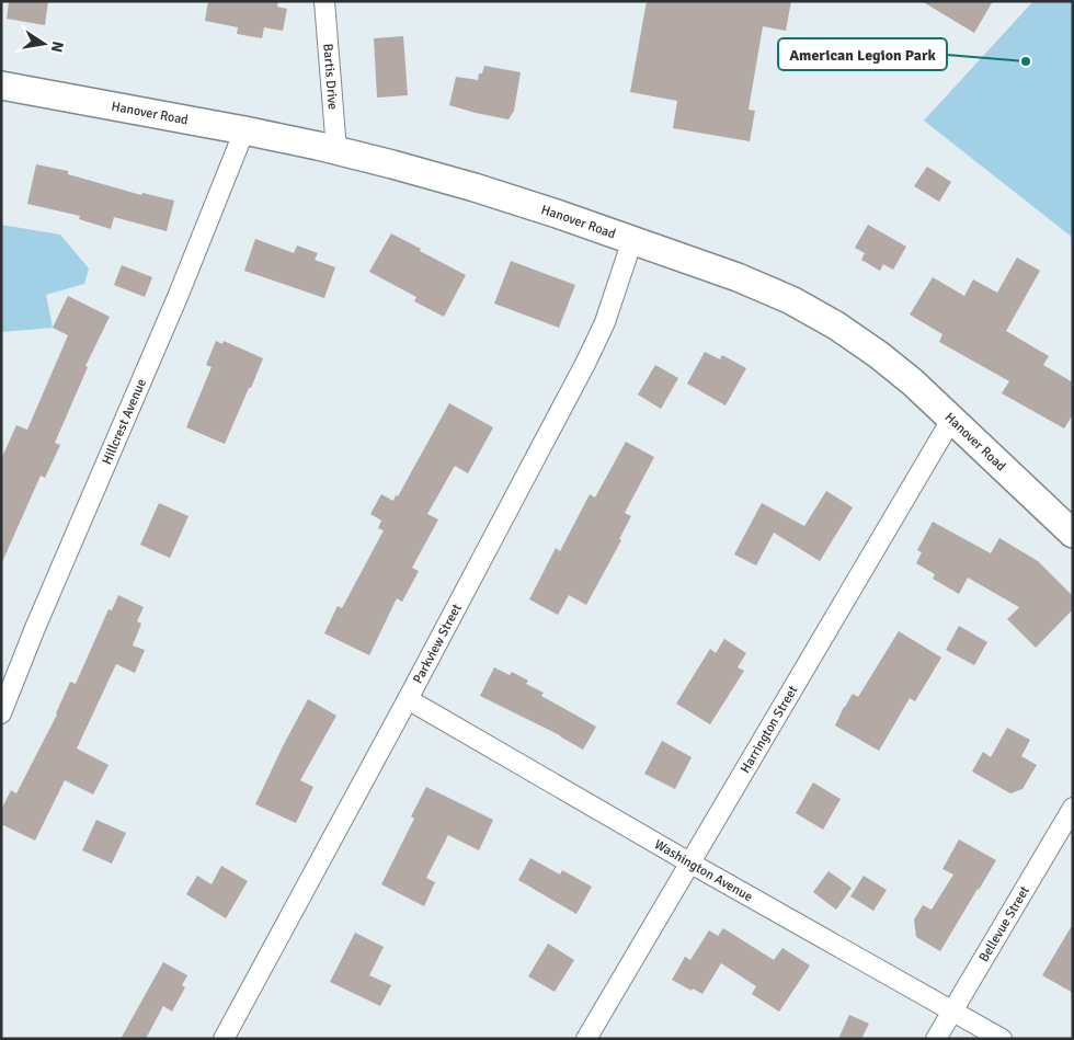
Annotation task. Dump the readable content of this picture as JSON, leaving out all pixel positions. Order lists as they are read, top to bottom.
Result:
{
  "streets": {
    "main road": ["Hanover Road"],
    "street": [
      "Bartis Drive",
      "Hillcrest Avenue",
      "Parkview Street",
      "Harrington Street",
      "Washington Avenue",
      "Bellevue Street"
    ]
  },
  "crossings": [
    ["Bartis Drive", "Hanover Road"],
    ["Hanover Road", "Hillcrest Avenue"],
    ["Hanover Road", "Parkview Street"],
    ["Hanover Road", "Harrington Street"],
    ["Parkview Street", "Washington Avenue"],
    ["Harrington Street", "Washington Avenue"],
    ["Washington Avenue", "Bellevue Street"]
  ],
  "places": ["American Legion Park"],
  "north": "right"
}
